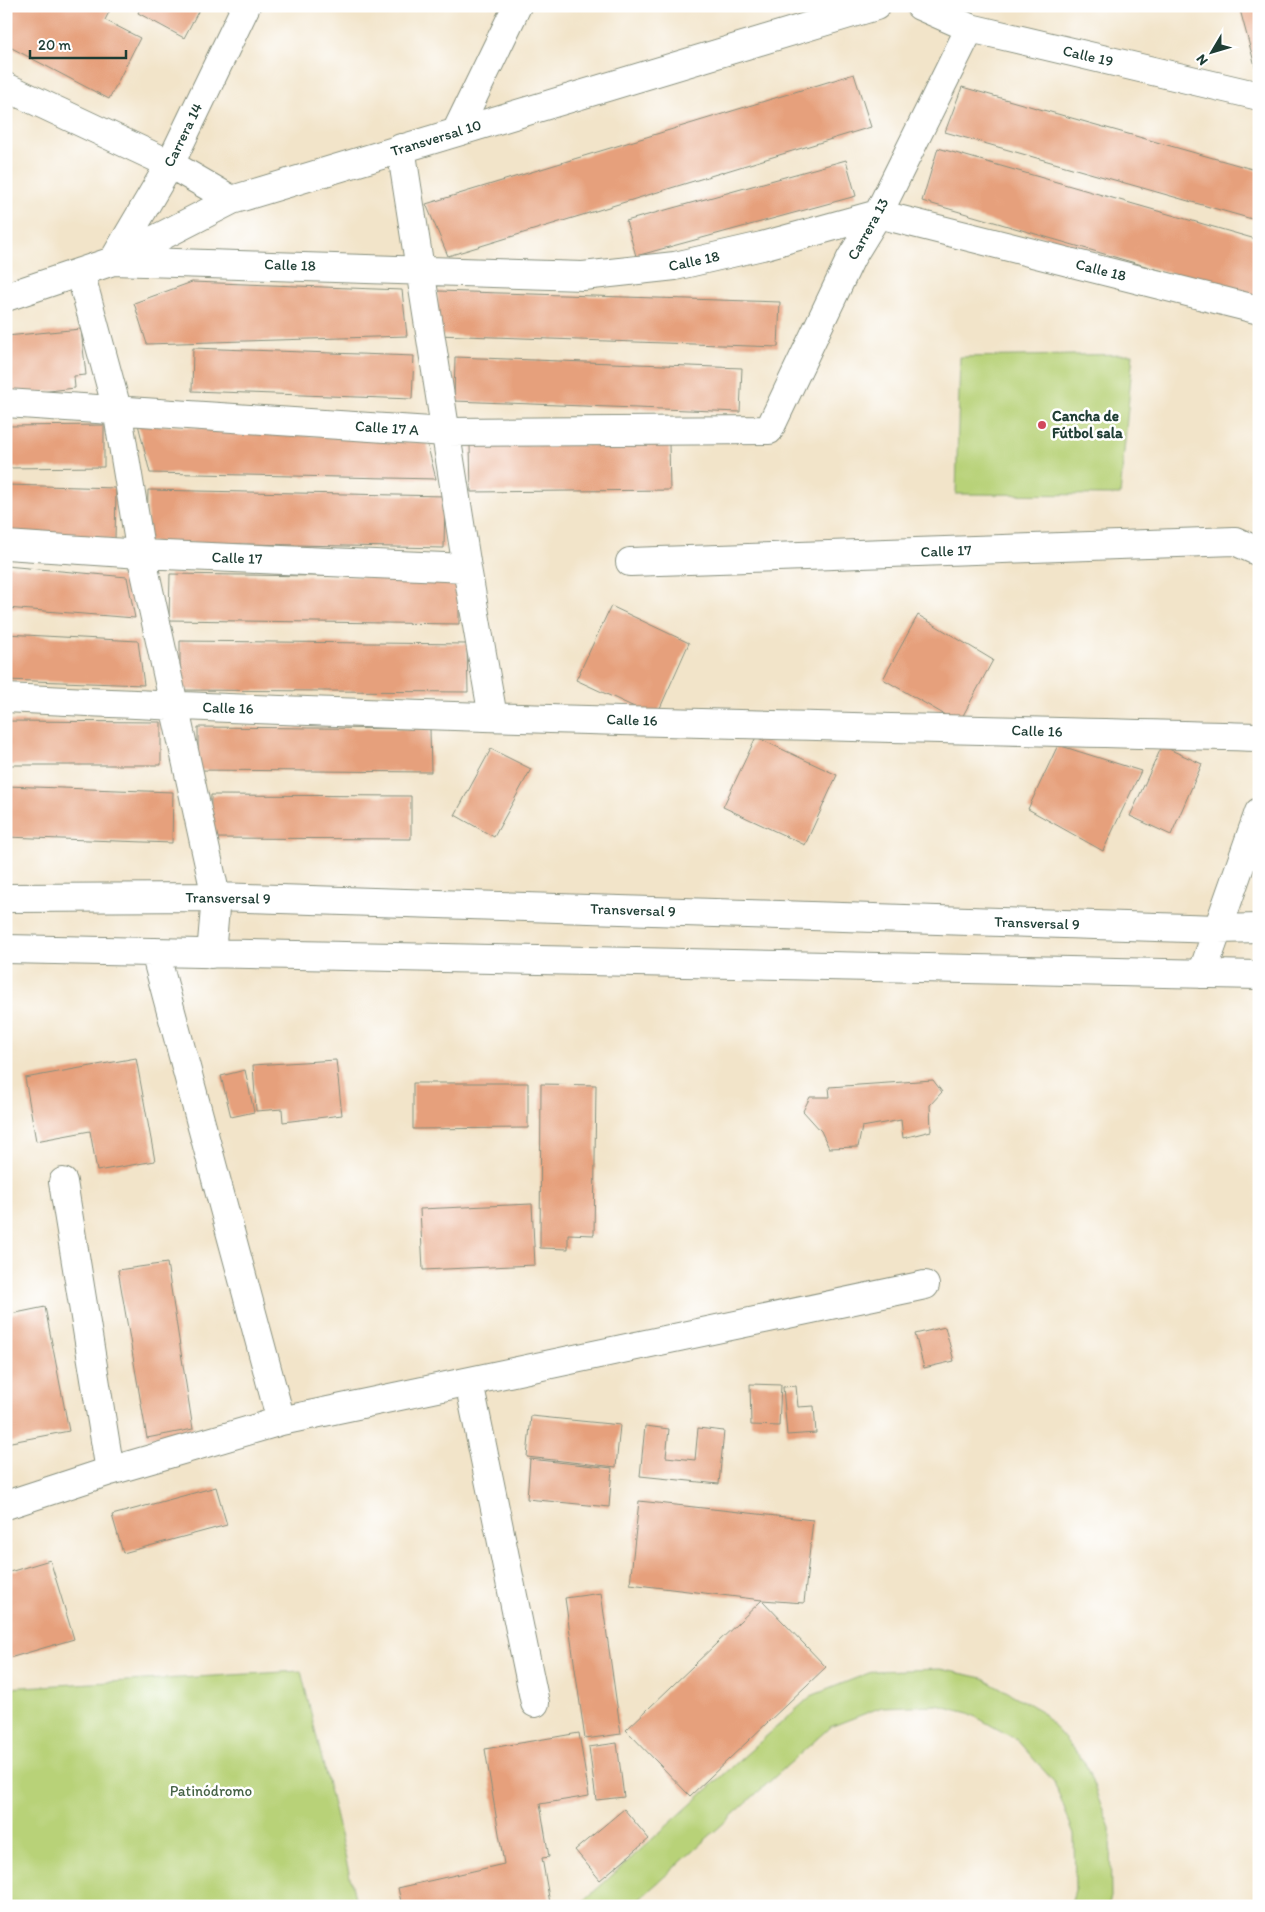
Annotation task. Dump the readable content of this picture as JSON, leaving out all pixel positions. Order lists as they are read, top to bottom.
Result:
{
  "streets": {
    "street": [
      "Calle 19",
      "Carrera 14",
      "Transversal 10",
      "Carrera 13",
      "Calle 18",
      "Calle 17 A",
      "Calle 17",
      "Calle 16",
      "Transversal 9"
    ]
  },
  "crossings": [
    ["Calle 19", "Carrera 13"],
    ["Carrera 14", "Transversal 10"],
    ["Carrera 14", "Calle 18"],
    ["Transversal 10", "Calle 18"],
    ["Carrera 13", "Calle 18"],
    ["Carrera 13", "Calle 17 A"]
  ],
  "parks": ["Patinódromo"],
  "places": ["Cancha de Fútbol sala"],
  "scale_bar": "20 m",
  "north": "bottom left"
}
